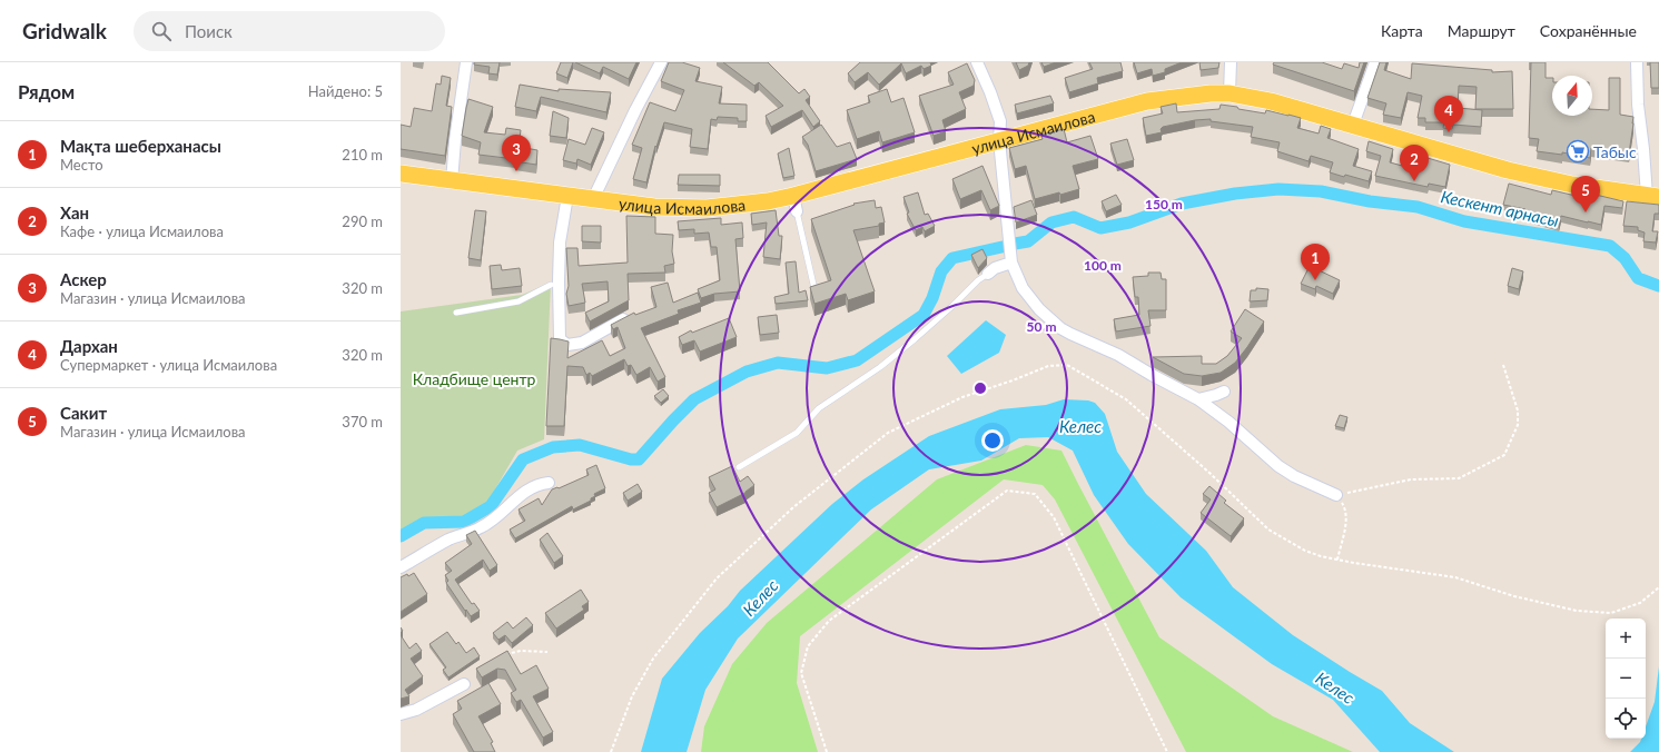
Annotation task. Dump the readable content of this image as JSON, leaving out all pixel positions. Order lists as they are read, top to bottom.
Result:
{
  "streets": {
    "main road": ["улица Исмаилова"]
  },
  "water": ["Кескент арнасы", "Келес"],
  "parks": ["Кладбище центр"],
  "places": {
    "supermarket": ["Табыс"]
  },
  "north": "top",
  "page": {
    "header": "Gridwalk",
    "search": "Поиск",
    "nav": ["Карта", "Маршрут", "Сохранённые"],
    "heading": ["Рядом", "Найдено: 5"],
    "pins": [
      "4",
      "3",
      "2",
      "5",
      "1"
    ],
    "list": [
      {
        "mark": "1",
        "name": "Мақта шеберханасы",
        "note": "Место",
        "value": "210 m"
      },
      {
        "mark": "2",
        "name": "Хан",
        "note": "Кафе · улица Исмаилова",
        "value": "290 m"
      },
      {
        "mark": "3",
        "name": "Аскер",
        "note": "Магазин · улица Исмаилова",
        "value": "320 m"
      },
      {
        "mark": "4",
        "name": "Дархан",
        "note": "Супермаркет · улица Исмаилова",
        "value": "320 m"
      },
      {
        "mark": "5",
        "name": "Сакит",
        "note": "Магазин · улица Исмаилова",
        "value": "370 m"
      }
    ],
    "map_buttons": ["+", "−"]
  },
  "rings": ["150 m", "100 m", "50 m"]
}
